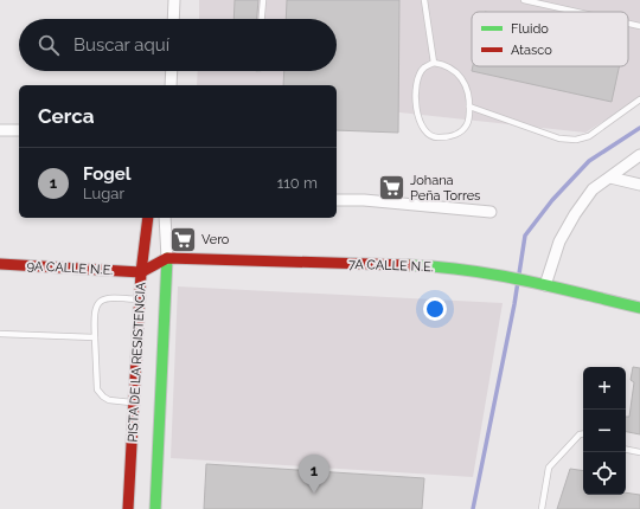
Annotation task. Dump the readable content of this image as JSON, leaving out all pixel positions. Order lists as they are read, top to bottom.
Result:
{
  "streets": {
    "street": ["7A CALLE N.E.", "9A CALLE N.E.", "PISTA DE LA RESISTENCIA"]
  },
  "crossings": [
    ["7A CALLE N.E.", "PISTA DE LA RESISTENCIA"],
    ["9A CALLE N.E.", "PISTA DE LA RESISTENCIA"]
  ],
  "places": {
    "supermarket": ["Johana Peña Torres", "Vero"]
  },
  "legend": ["Fluido", "Atasco"],
  "page": {
    "search": "Buscar aquí",
    "heading": "Cerca",
    "list": [
      {
        "mark": "1",
        "name": "Fogel",
        "note": "Lugar",
        "value": "110 m"
      }
    ],
    "map_buttons": ["+", "−"],
    "pins": "1"
  }
}
